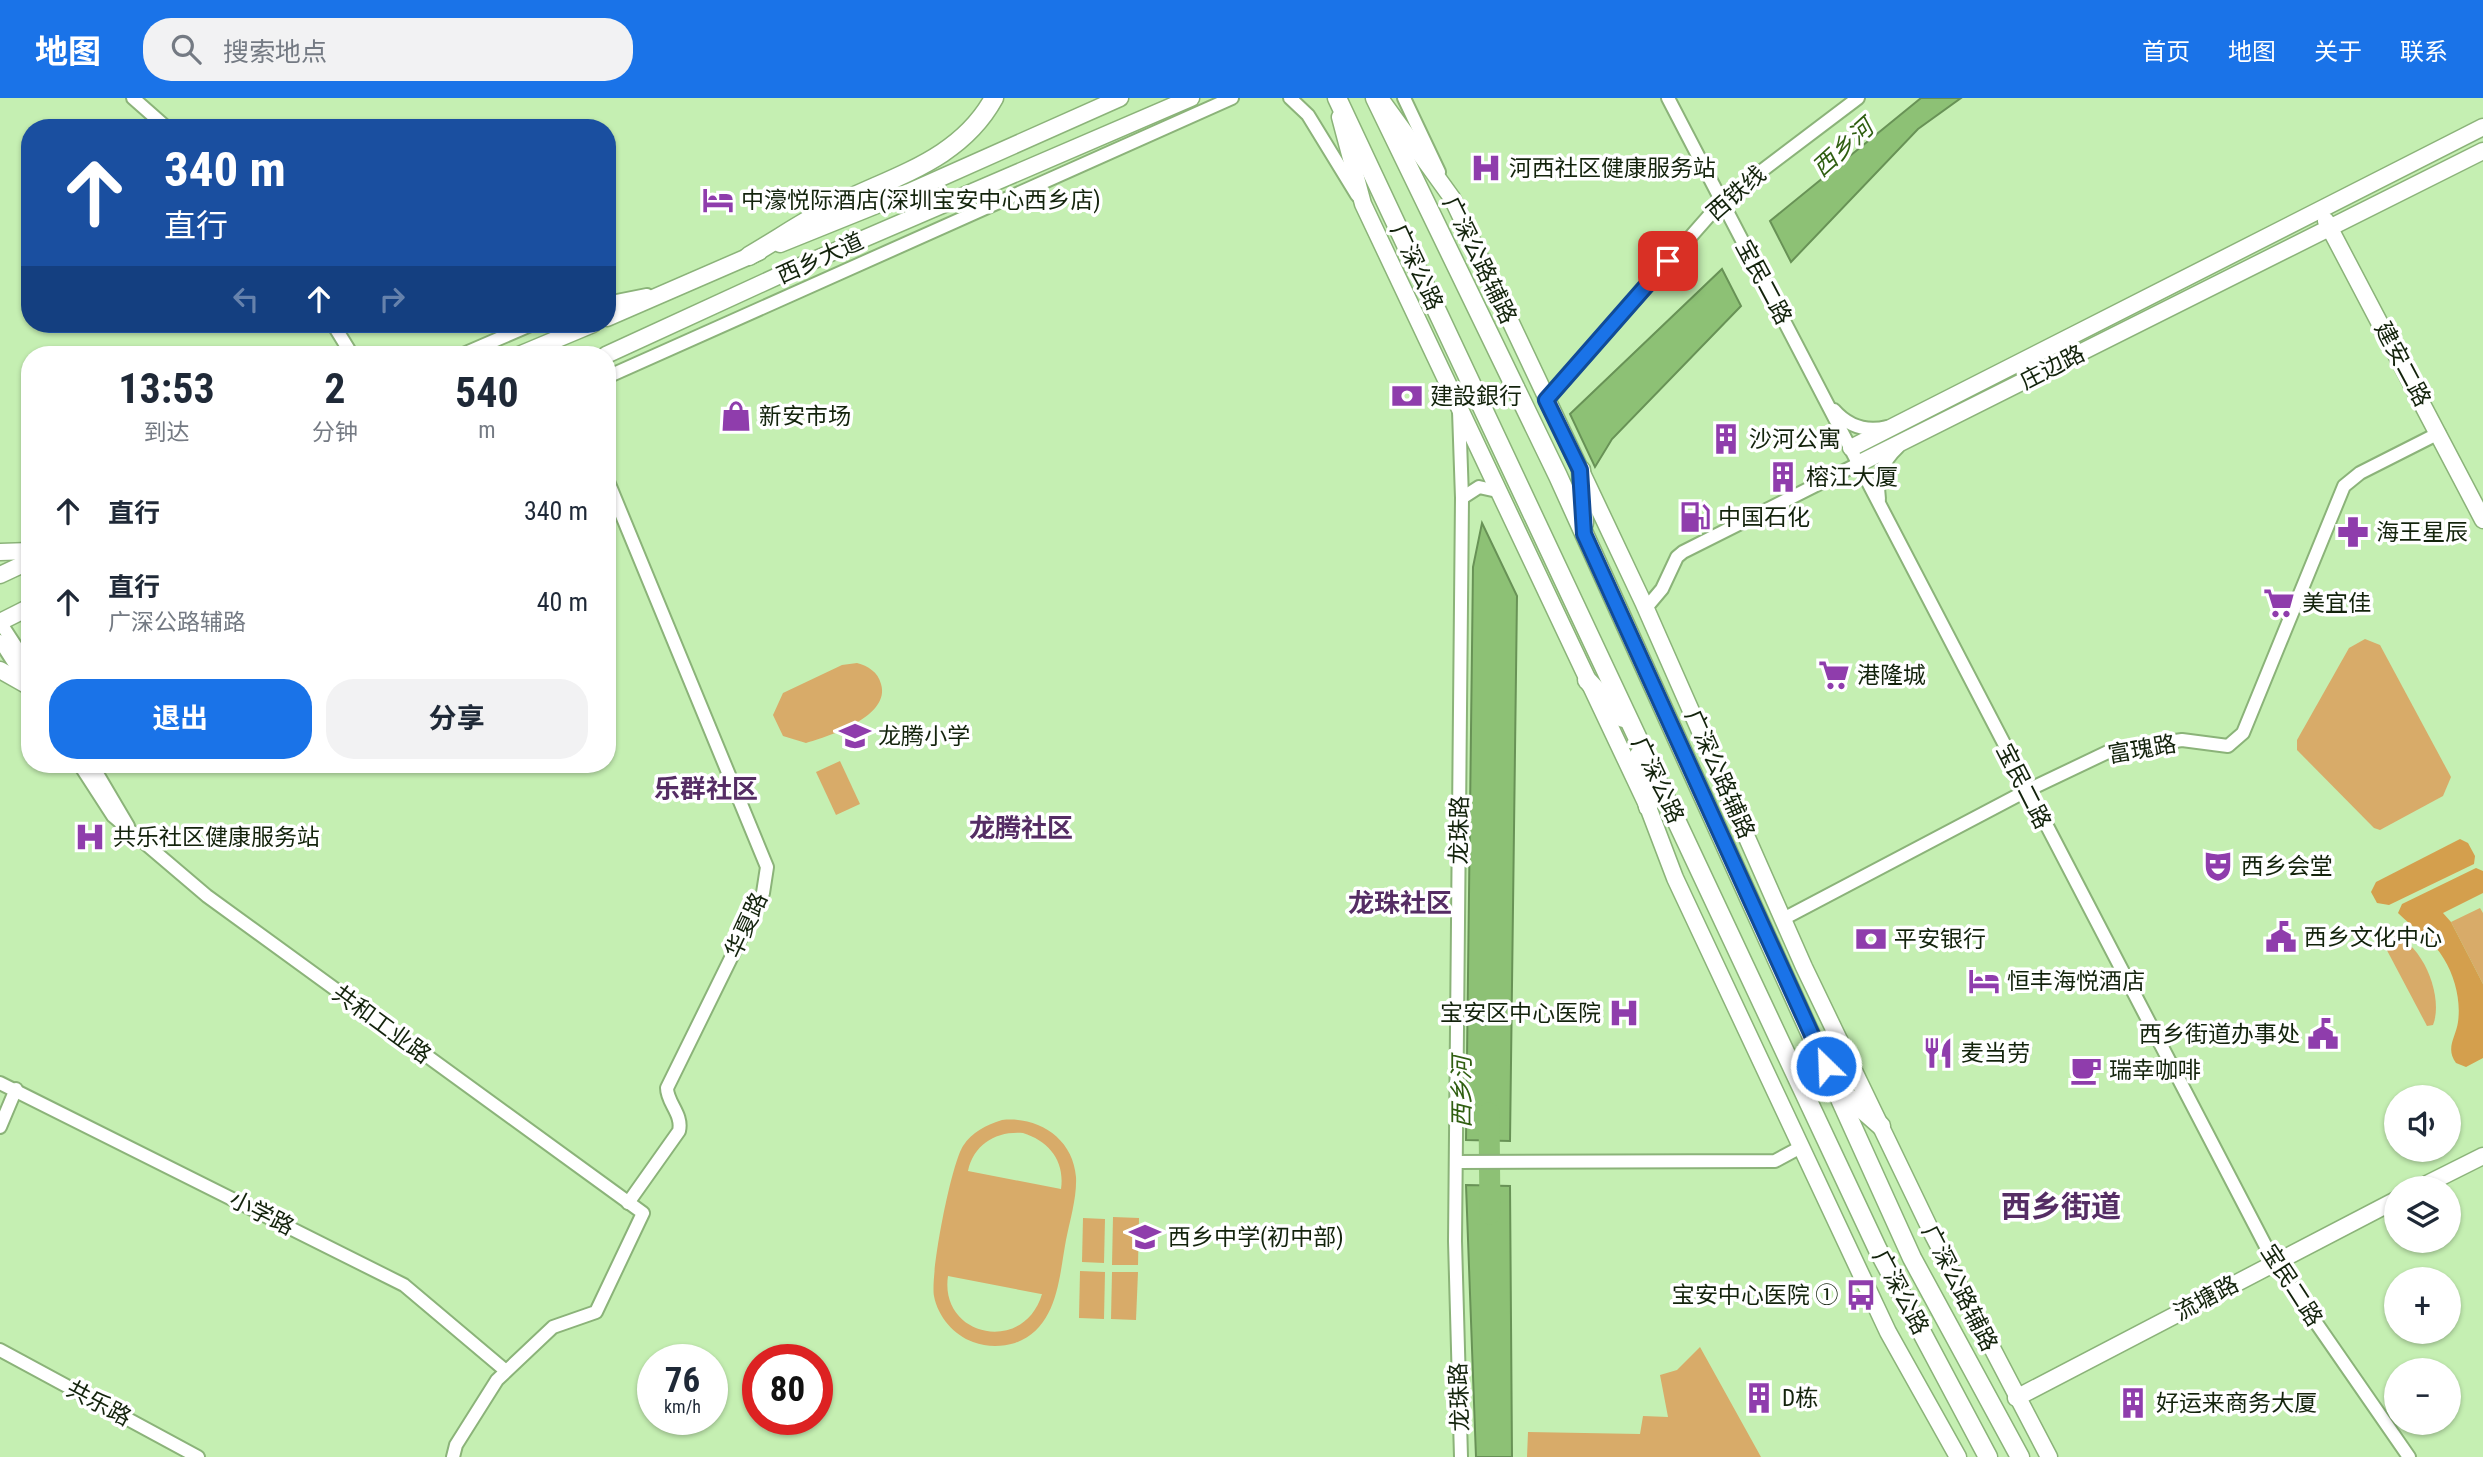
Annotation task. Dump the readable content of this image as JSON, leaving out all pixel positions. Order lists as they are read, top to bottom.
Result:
{
  "streets": {
    "highway": ["广深公路"],
    "main road": [
      "西乡大道",
      "广深公路辅路",
      "建安二路",
      "庄边路",
      "流塘路"
    ],
    "street": [
      "西铁线",
      "宝民二路",
      "富瑰路",
      "龙珠路",
      "华夏路",
      "共和工业路",
      "小学路",
      "共乐路"
    ]
  },
  "crossings": [
    ["西铁线", "广深公路辅路"],
    ["西铁线", "宝民二路"],
    ["广深公路辅路", "庄边路"],
    ["广深公路辅路", "富瑰路"],
    ["广深公路辅路", "流塘路"],
    ["宝民二路", "庄边路"],
    ["宝民二路", "富瑰路"],
    ["宝民二路", "流塘路"],
    ["建安二路", "庄边路"],
    ["建安二路", "富瑰路"],
    ["华夏路", "共和工业路"],
    ["共和工业路", "小学路"]
  ],
  "districts": [
    "乐群社区",
    "龙腾社区",
    "龙珠社区",
    "西乡街道"
  ],
  "water": ["西乡河"],
  "places": {
    "hospital": ["河西社区健康服务站", "共乐社区健康服务站", "宝安区中心医院"],
    "hotel": ["中濠悦际酒店(深圳宝安中心西乡店)", "恒丰海悦酒店"],
    "bank": ["建設銀行", "平安银行"],
    "shop": ["新安市场"],
    "building": [
      "沙河公寓",
      "榕江大厦",
      "D栋",
      "好运来商务大厦"
    ],
    "fuel station": ["中国石化"],
    "pharmacy": ["海王星辰"],
    "supermarket": ["美宜佳", "港隆城"],
    "school or university": ["龙腾小学", "西乡中学(初中部)"],
    "theatre": ["西乡会堂"],
    "public building": ["西乡文化中心", "西乡街道办事处"],
    "restaurant": ["麦当劳"],
    "cafe": ["瑞幸咖啡"],
    "bus stop": ["宝安中心医院 ①"]
  },
  "page": {
    "header": "地图",
    "search": "搜索地点",
    "nav": [
      "首页",
      "地图",
      "关于",
      "联系"
    ],
    "turn": ["340 m", "直行"],
    "eta": [
      "13:53",
      "到达",
      "2",
      "分钟",
      "540",
      "m"
    ],
    "list": [
      {
        "name": "直行",
        "value": "340 m"
      },
      {
        "name": "直行",
        "note": "广深公路辅路",
        "value": "40 m"
      }
    ],
    "buttons": ["退出", "分享"],
    "map_buttons": ["+", "−"],
    "speed": "76 km/h",
    "limit": "80"
  }
}
